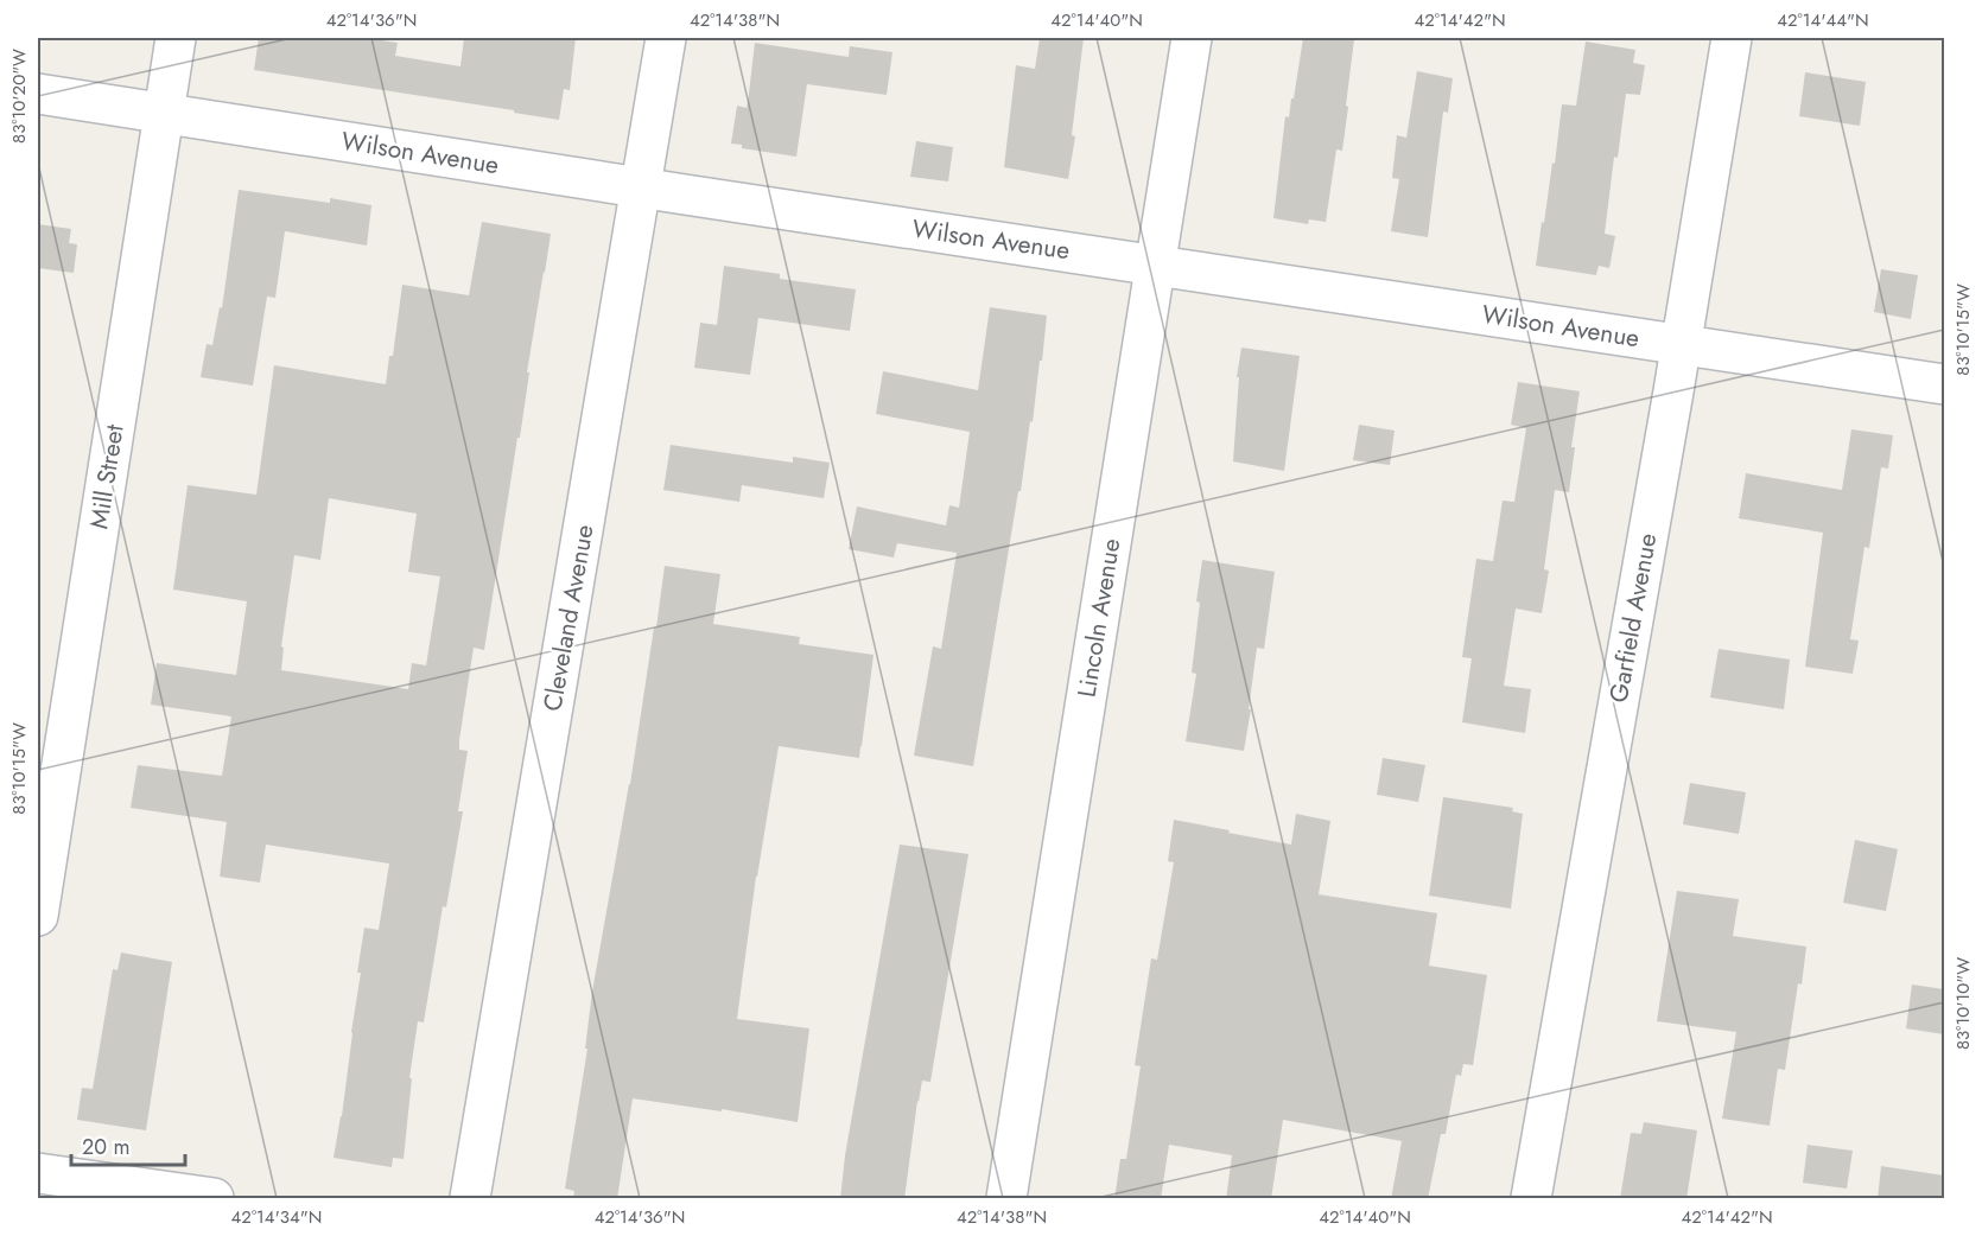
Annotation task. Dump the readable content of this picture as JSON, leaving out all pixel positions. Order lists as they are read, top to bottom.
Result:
{
  "streets": {
    "street": [
      "Wilson Avenue",
      "Mill Street",
      "Cleveland Avenue",
      "Lincoln Avenue",
      "Garfield Avenue"
    ]
  },
  "crossings": [
    ["Wilson Avenue", "Mill Street"],
    ["Wilson Avenue", "Cleveland Avenue"],
    ["Wilson Avenue", "Lincoln Avenue"],
    ["Wilson Avenue", "Garfield Avenue"]
  ],
  "scale_bar": "20 m",
  "coordinates": [
    "42°14'36\"N",
    "42°14'38\"N",
    "42°14'40\"N",
    "42°14'42\"N",
    "42°14'44\"N",
    "83°10'20\"W",
    "83°10'15\"W",
    "83°10'10\"W",
    "42°14'34\"N"
  ]
}
